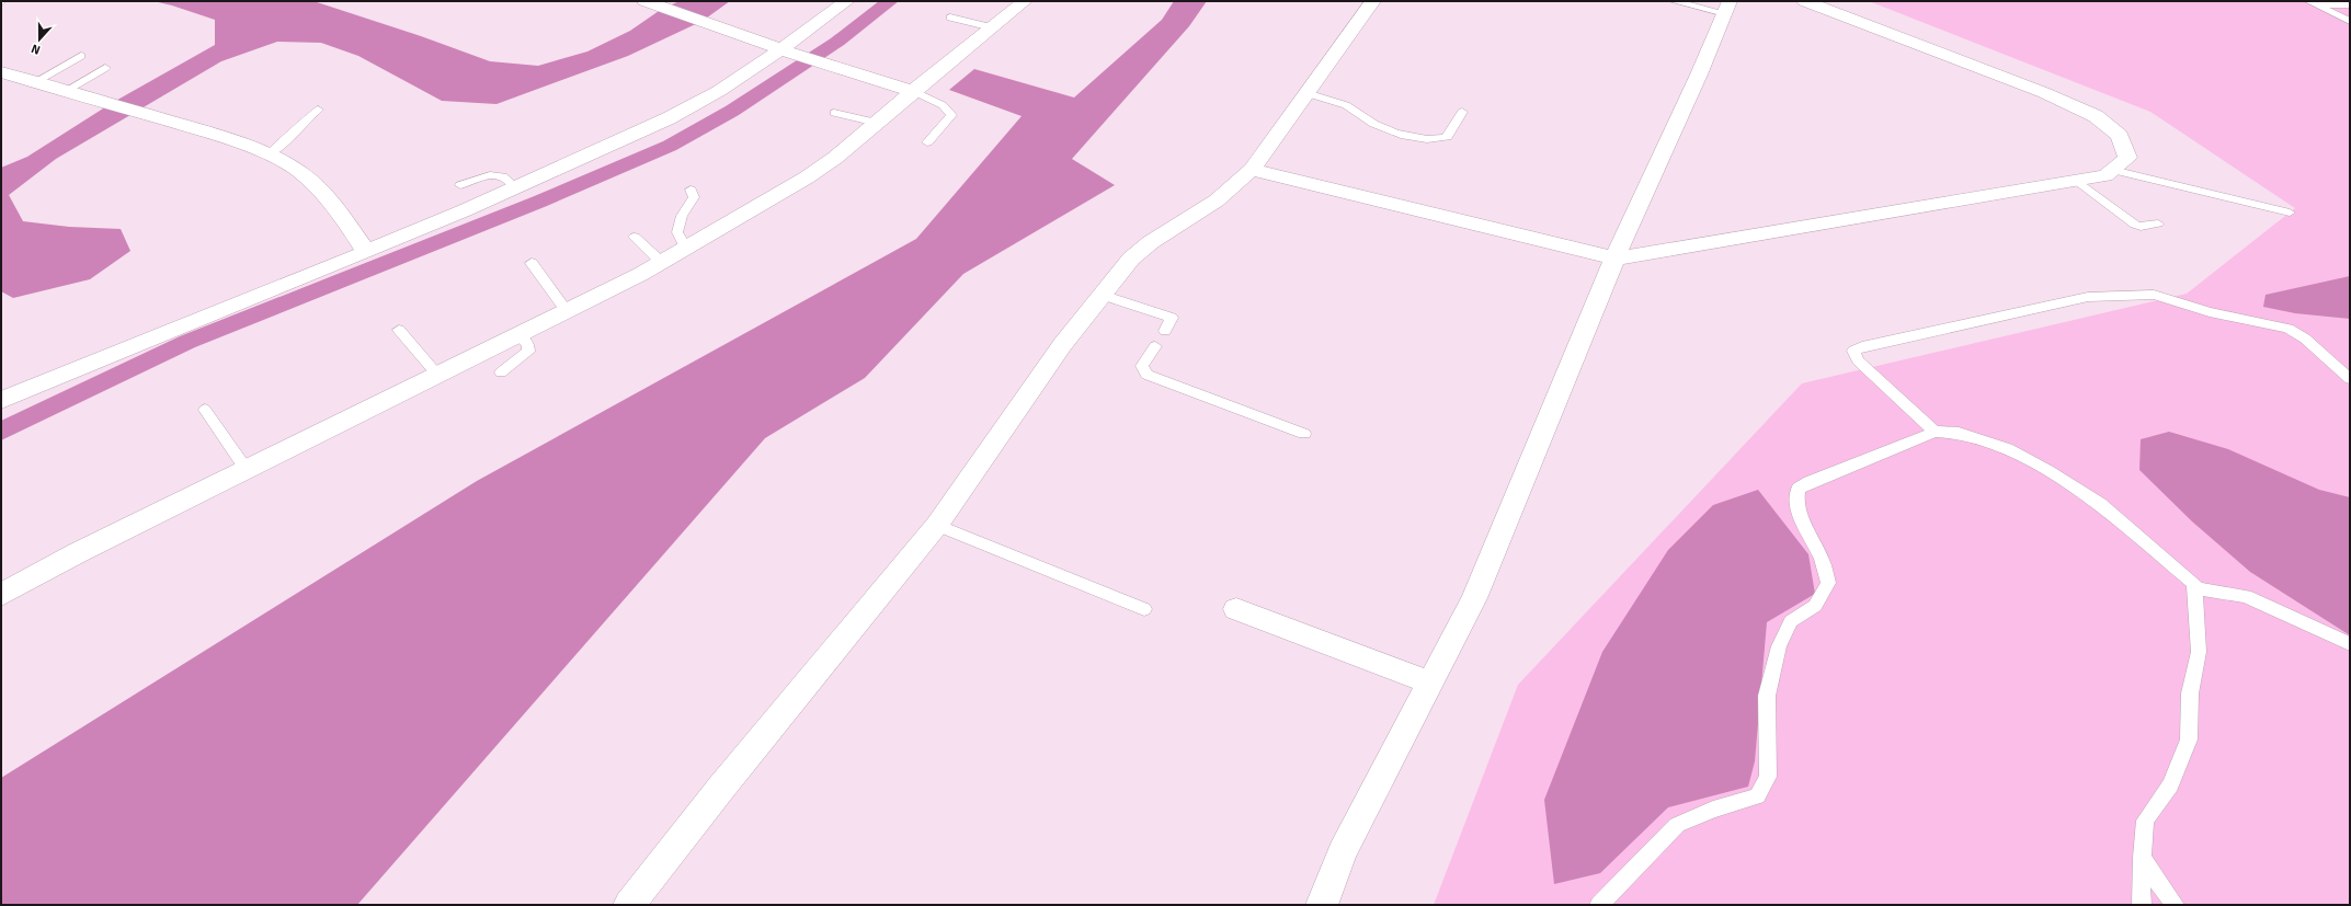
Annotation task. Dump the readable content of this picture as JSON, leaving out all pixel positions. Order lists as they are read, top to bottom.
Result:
{
  "north": "bottom"
}
